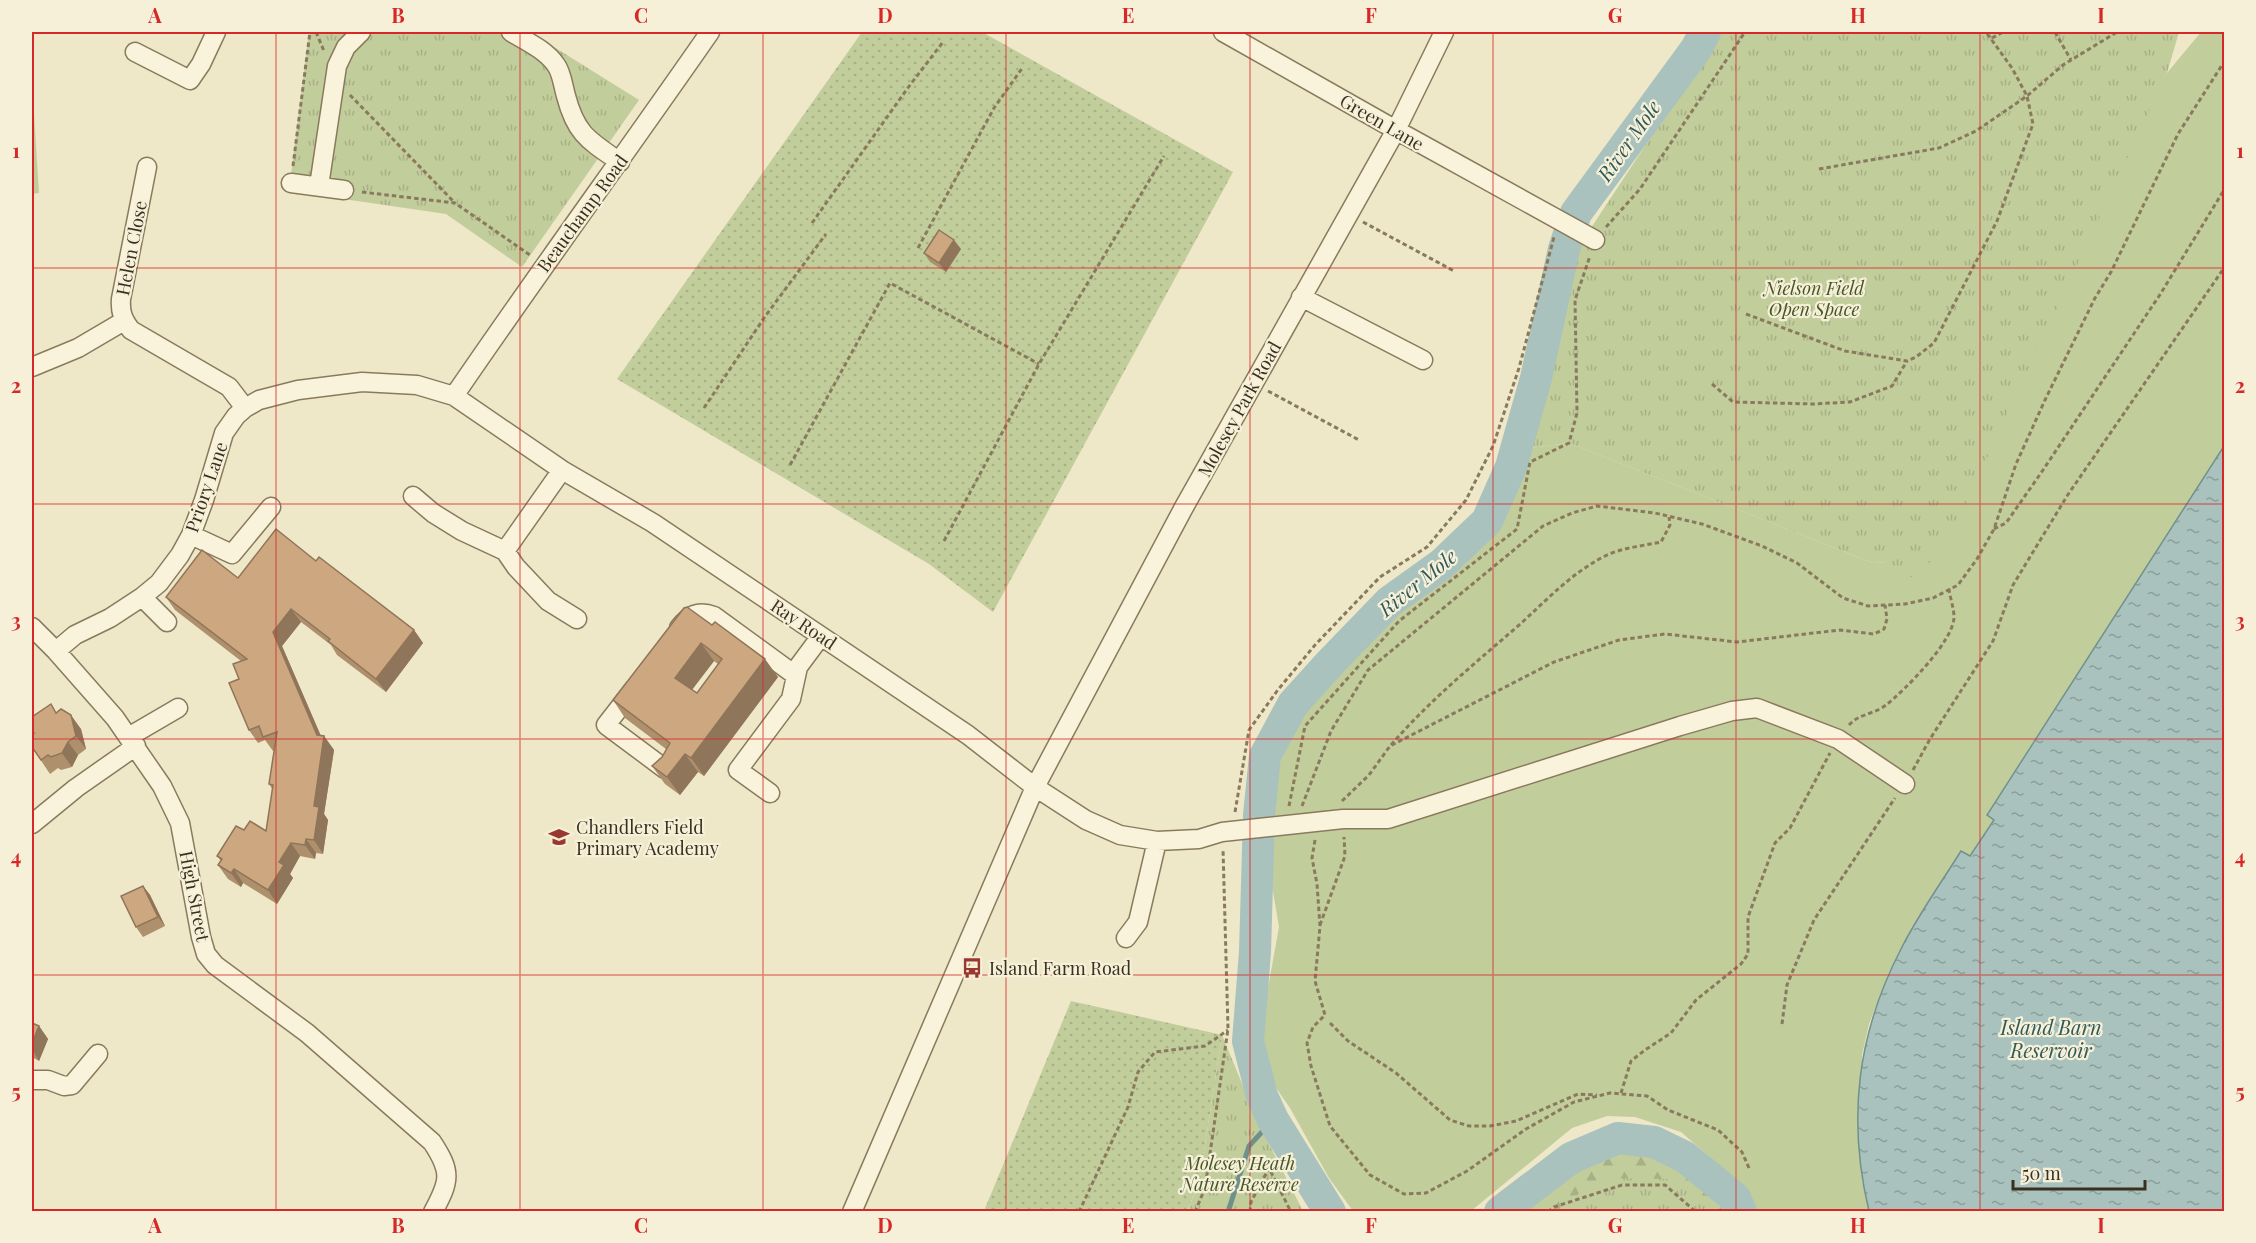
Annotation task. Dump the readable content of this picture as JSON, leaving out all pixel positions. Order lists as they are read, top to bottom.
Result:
{
  "streets": {
    "street": [
      "Green Lane",
      "Beauchamp Road",
      "Helen Close",
      "Molesey Park Road",
      "Priory Lane",
      "Ray Road",
      "High Street"
    ]
  },
  "crossings": [
    ["Green Lane", "Molesey Park Road"],
    ["Beauchamp Road", "Priory Lane"],
    ["Beauchamp Road", "Ray Road"],
    ["Helen Close", "Priory Lane"],
    ["Molesey Park Road", "Ray Road"],
    ["Priory Lane", "Ray Road"],
    ["Priory Lane", "High Street"]
  ],
  "water": ["River Mole", "Island Barn Reservoir"],
  "parks": ["Nielson Field Open Space", "Molesey Heath Nature Reserve"],
  "places": {
    "school or university": ["Chandlers Field Primary Academy"],
    "bus stop": ["Island Farm Road"]
  },
  "scale_bar": "50 m",
  "grid": {
    "columns": [
      "A",
      "B",
      "C",
      "D",
      "E",
      "F",
      "G",
      "H",
      "I"
    ],
    "rows": [
      "1",
      "2",
      "3",
      "4",
      "5"
    ]
  }
}
